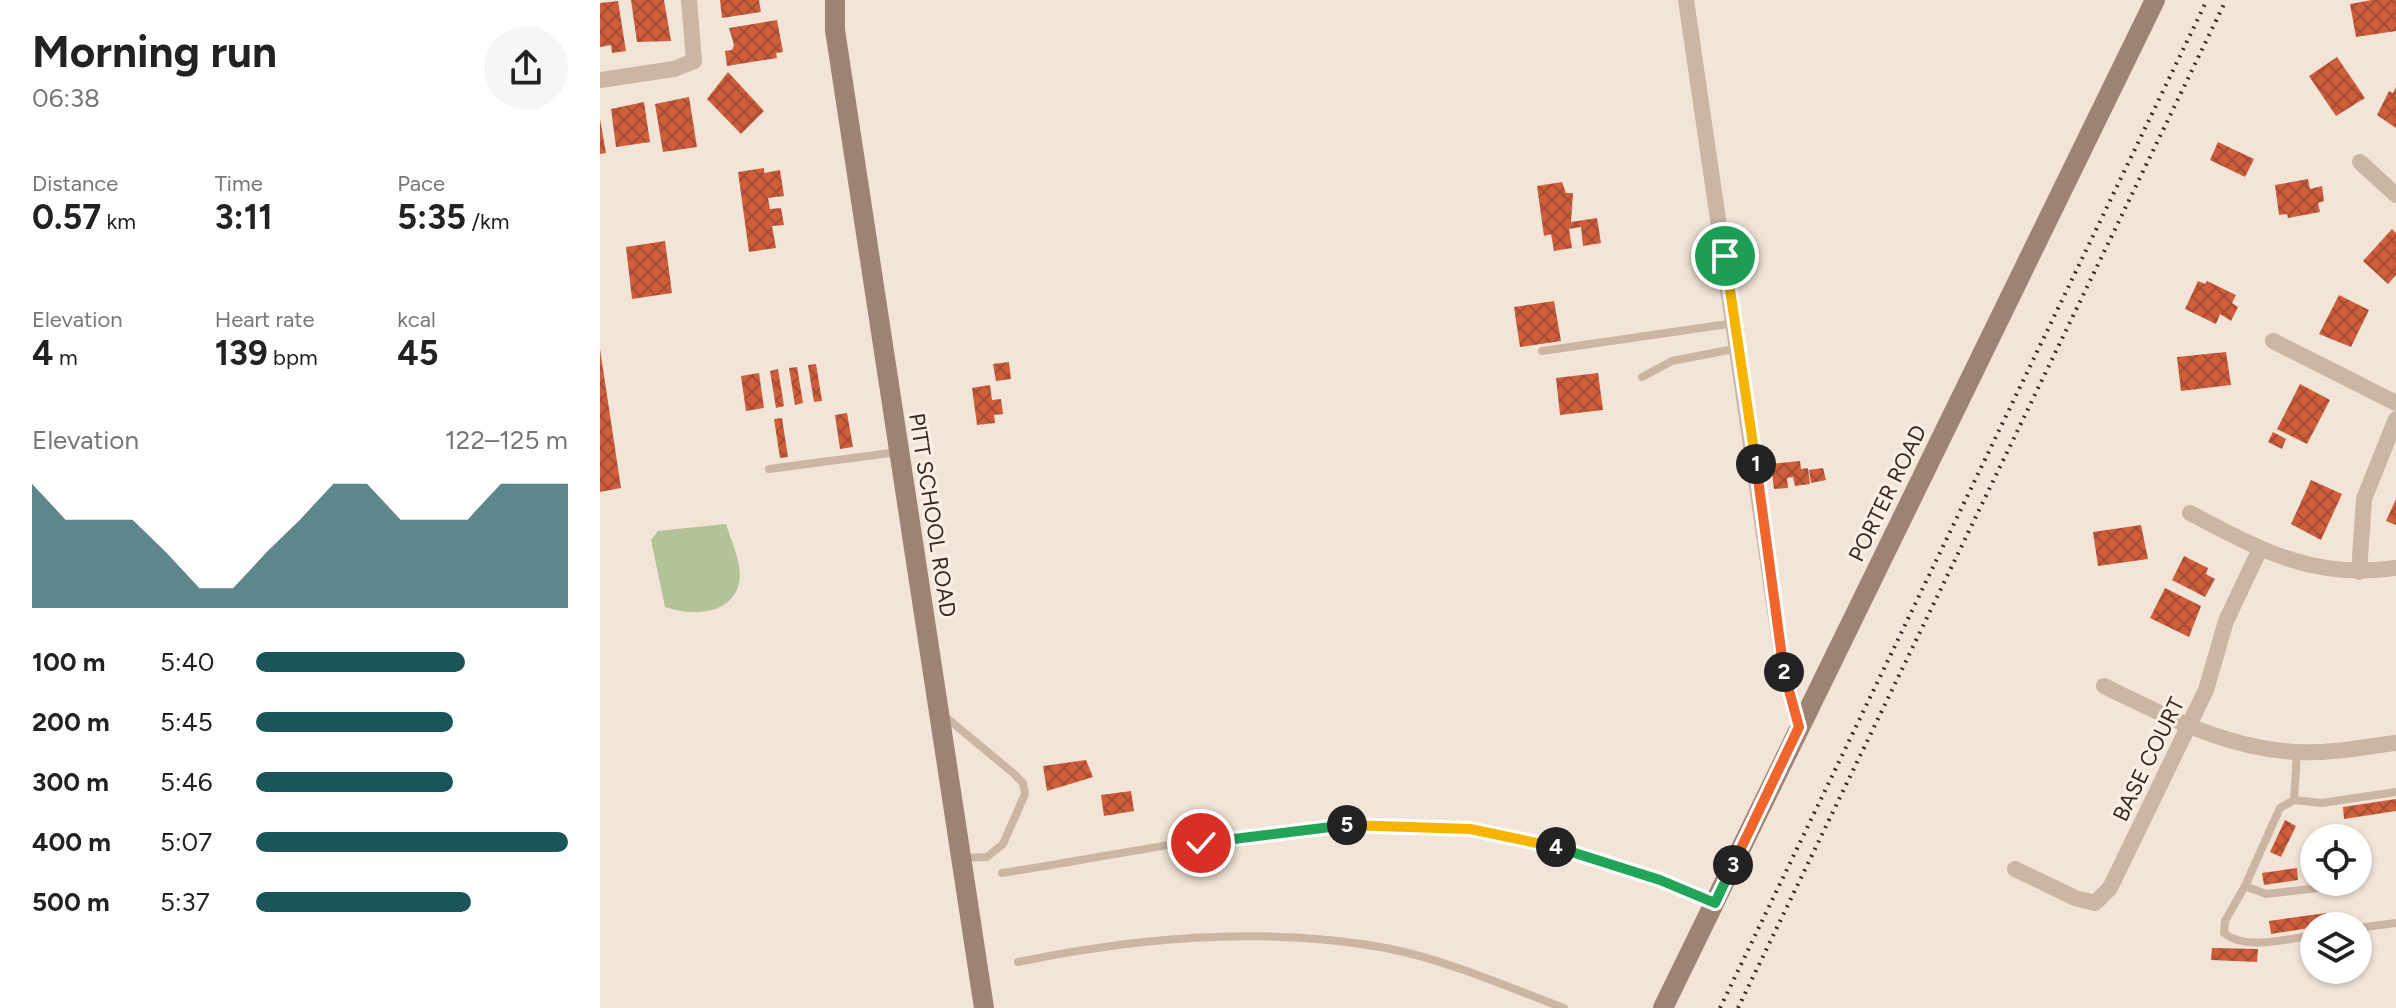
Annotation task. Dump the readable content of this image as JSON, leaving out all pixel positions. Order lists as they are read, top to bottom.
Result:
{
  "streets": {
    "street": ["PORTER ROAD", "PITT SCHOOL ROAD", "BASE COURT"]
  },
  "page": {
    "heading": ["Morning run", "06:38"],
    "stats": [
      ["Distance", "0.57 km"],
      ["Time", "3:11"],
      ["Pace", "5:35 /km"],
      ["Elevation", "4 m"],
      ["Heart rate", "139 bpm"],
      ["kcal", "45"]
    ],
    "chart": ["Elevation", "122–125 m"],
    "pins": [
      "1",
      "2",
      "5",
      "4",
      "3"
    ],
    "list": [
      {
        "name": "100 m",
        "note": "5:40"
      },
      {
        "name": "200 m",
        "note": "5:45"
      },
      {
        "name": "300 m",
        "note": "5:46"
      },
      {
        "name": "400 m",
        "note": "5:07"
      },
      {
        "name": "500 m",
        "note": "5:37"
      }
    ]
  }
}
